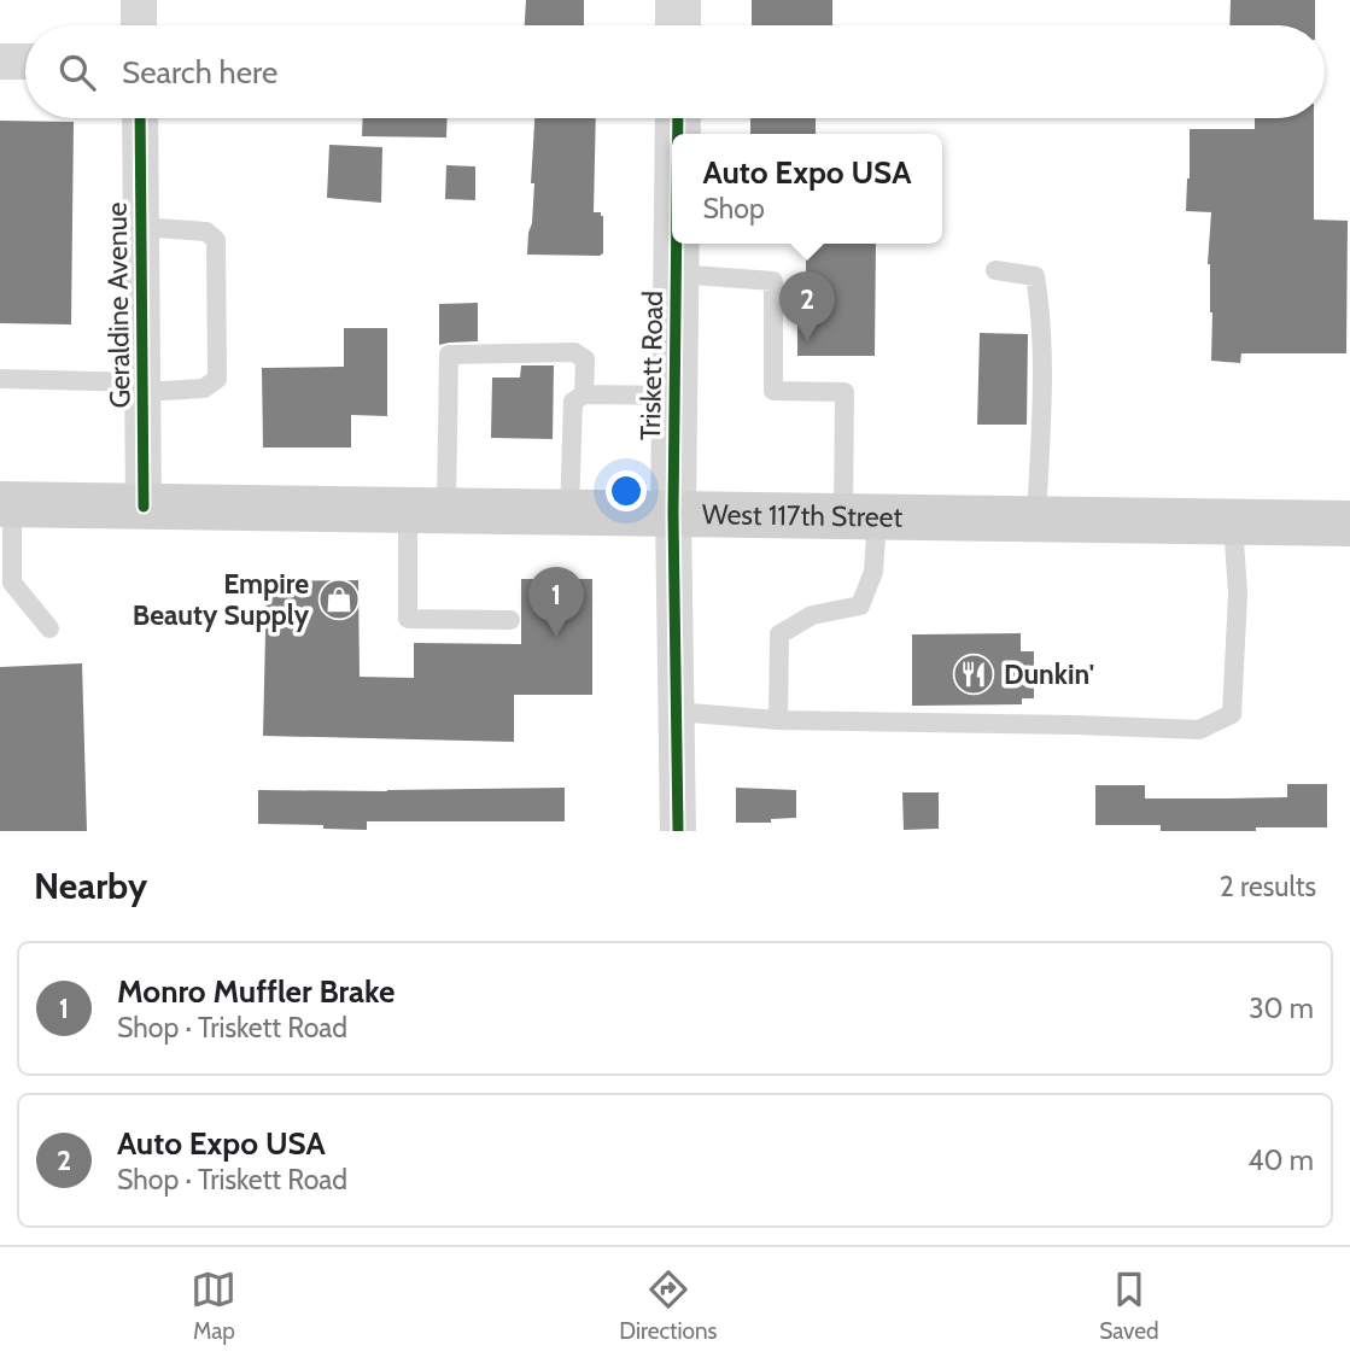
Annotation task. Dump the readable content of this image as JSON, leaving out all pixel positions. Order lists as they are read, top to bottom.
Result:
{
  "streets": {
    "main road": ["West 117th Street"],
    "street": ["Geraldine Avenue", "Triskett Road"]
  },
  "crossings": [
    ["Geraldine Avenue", "West 117th Street"],
    ["Triskett Road", "West 117th Street"]
  ],
  "places": {
    "shop": ["Empire Beauty Supply"],
    "restaurant": ["Dunkin'"]
  },
  "page": {
    "search": "Search here",
    "popup": ["Auto Expo USA", "Shop"],
    "pins": ["2", "1"],
    "heading": ["Nearby", "2 results"],
    "list": [
      {
        "mark": "1",
        "name": "Monro Muffler Brake",
        "note": "Shop · Triskett Road",
        "value": "30 m"
      },
      {
        "mark": "2",
        "name": "Auto Expo USA",
        "note": "Shop · Triskett Road",
        "value": "40 m"
      }
    ],
    "nav": ["Map", "Directions", "Saved"]
  }
}
